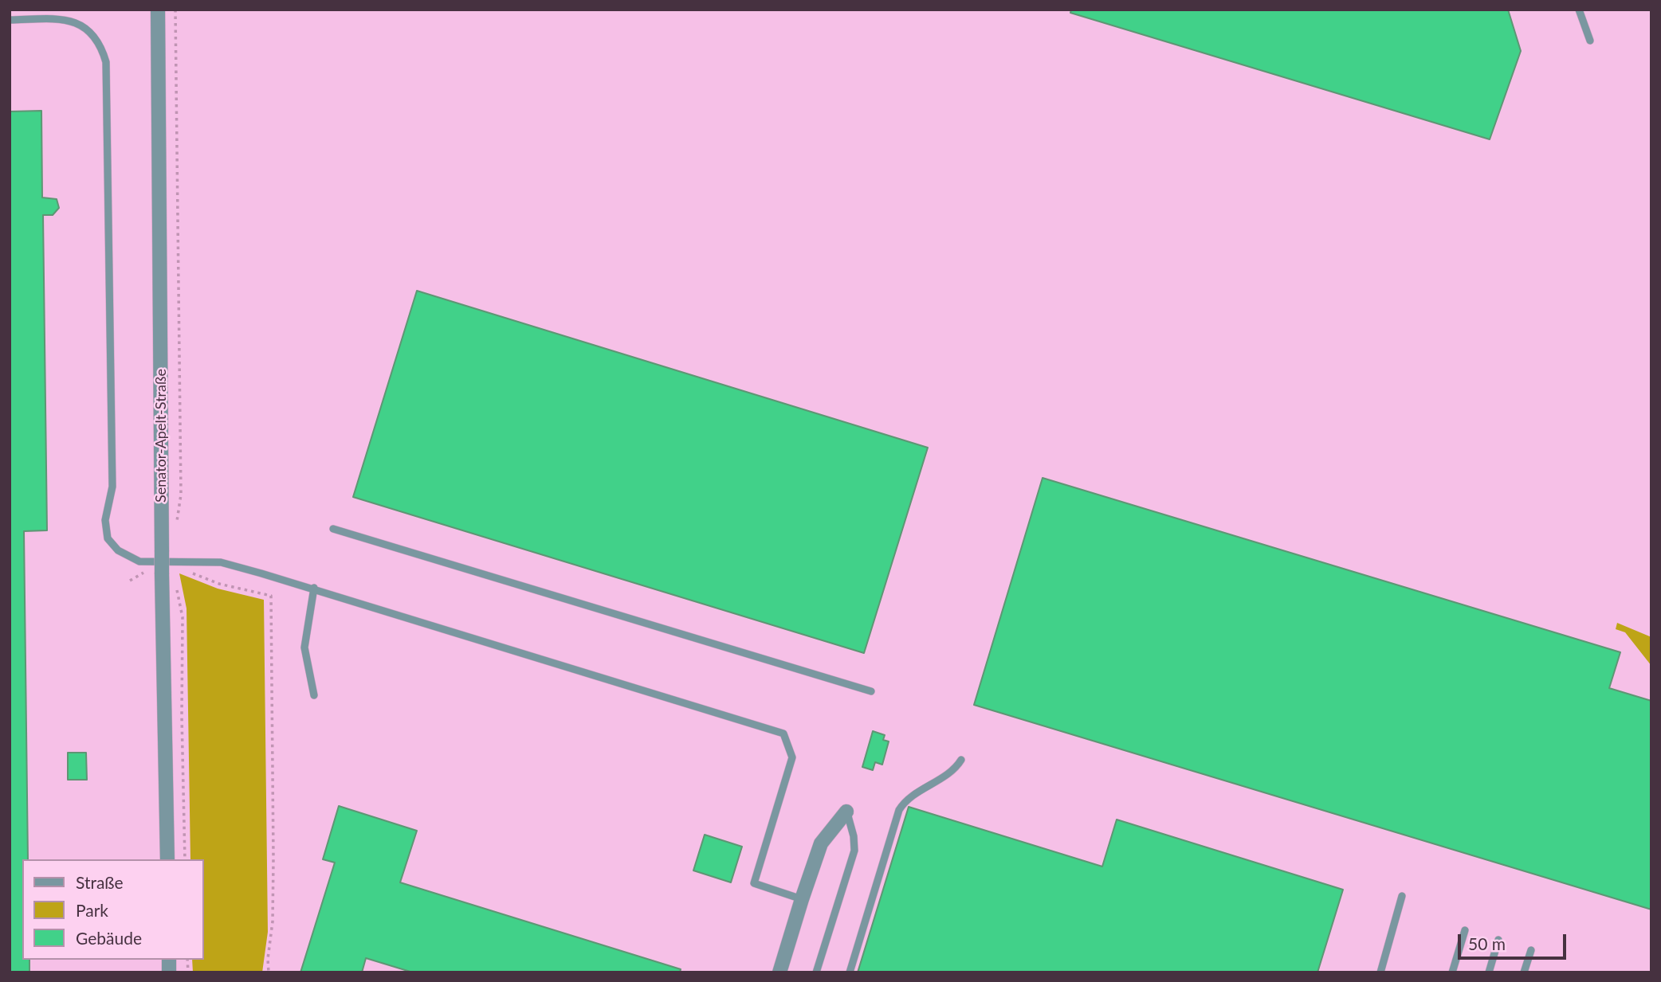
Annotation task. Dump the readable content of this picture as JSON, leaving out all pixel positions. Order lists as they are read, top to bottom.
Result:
{
  "streets": {
    "street": ["Senator-Apelt-Straße"]
  },
  "legend": ["Straße", "Park", "Gebäude"],
  "scale_bar": "50 m"
}
